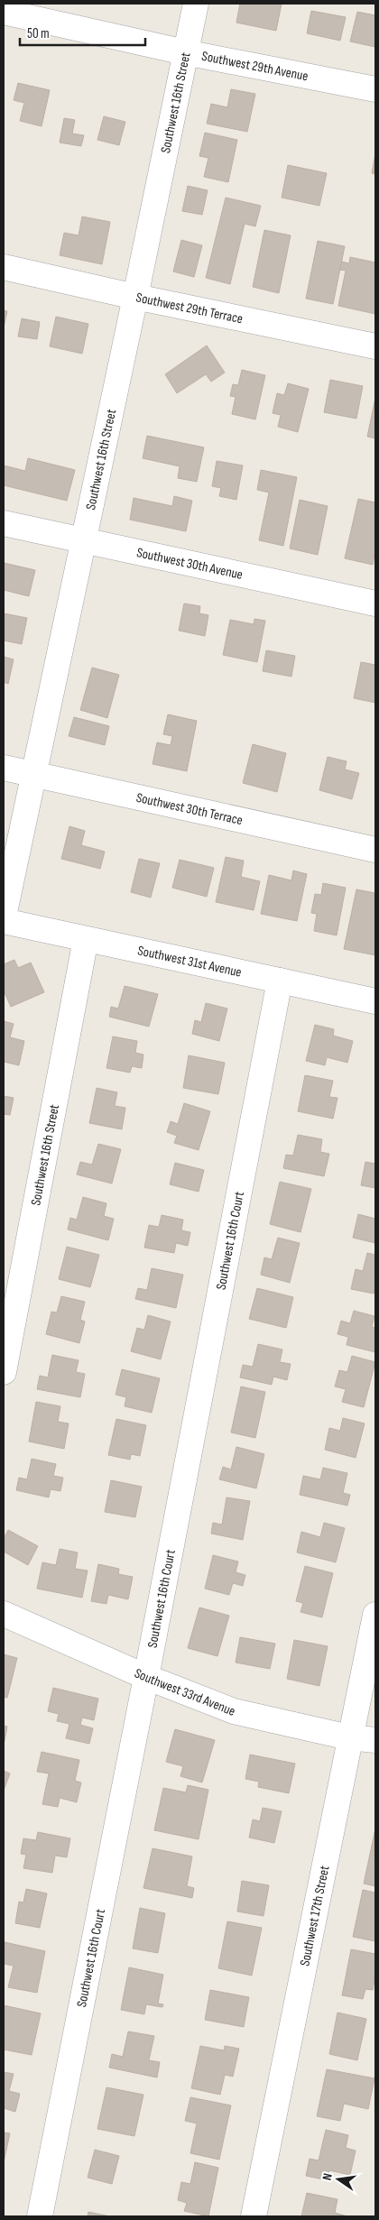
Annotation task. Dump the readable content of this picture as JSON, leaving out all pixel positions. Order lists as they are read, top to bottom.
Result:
{
  "streets": {
    "street": [
      "Southwest 29th Avenue",
      "Southwest 16th Street",
      "Southwest 29th Terrace",
      "Southwest 30th Avenue",
      "Southwest 30th Terrace",
      "Southwest 31st Avenue",
      "Southwest 16th Court",
      "Southwest 33rd Avenue",
      "Southwest 17th Street"
    ]
  },
  "crossings": [
    ["Southwest 29th Avenue", "Southwest 16th Street"],
    ["Southwest 16th Street", "Southwest 29th Terrace"],
    ["Southwest 16th Street", "Southwest 30th Avenue"],
    ["Southwest 16th Street", "Southwest 30th Terrace"],
    ["Southwest 16th Street", "Southwest 31st Avenue"],
    ["Southwest 31st Avenue", "Southwest 16th Court"],
    ["Southwest 16th Court", "Southwest 33rd Avenue"],
    ["Southwest 33rd Avenue", "Southwest 17th Street"]
  ],
  "scale_bar": "50 m",
  "north": "left"
}
